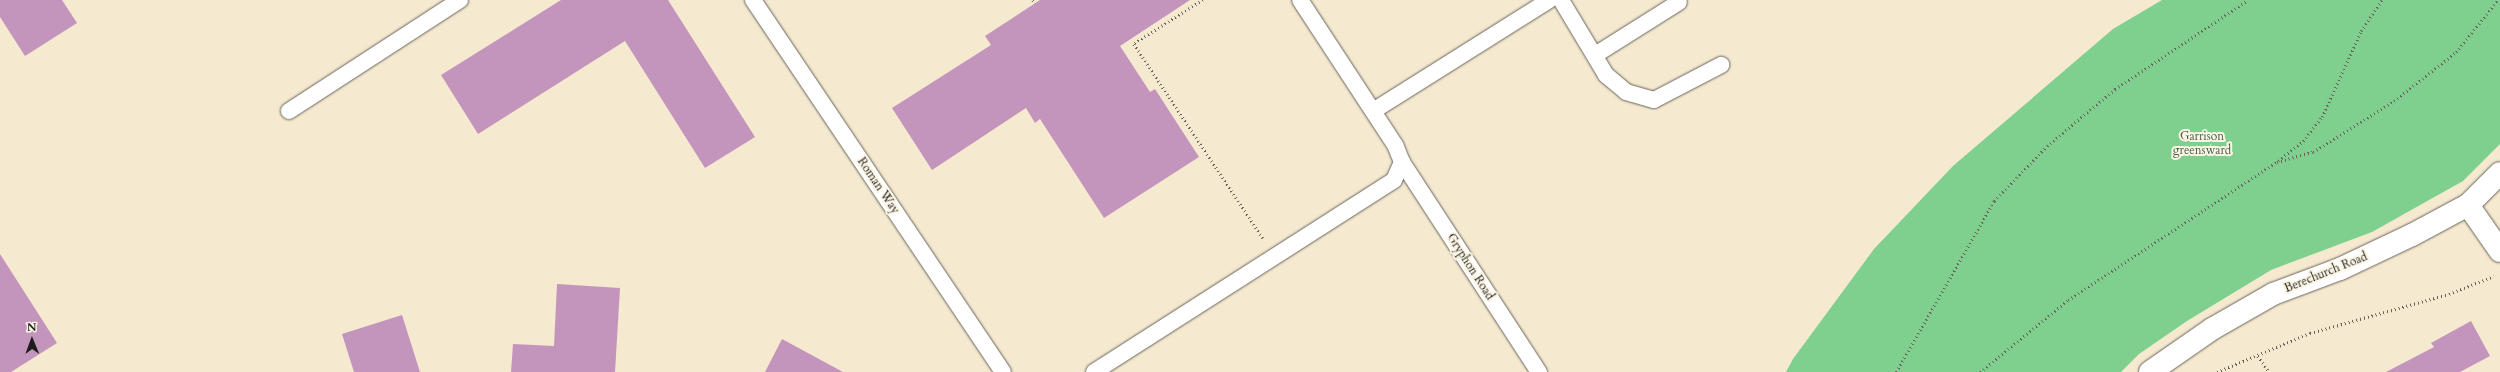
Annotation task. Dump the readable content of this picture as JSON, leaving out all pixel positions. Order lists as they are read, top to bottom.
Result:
{
  "streets": {
    "street": ["Berechurch Road"],
    "lane": ["Roman Way", "Gryphon Road"]
  },
  "parks": ["Garrison greensward"],
  "north": "top"
}
